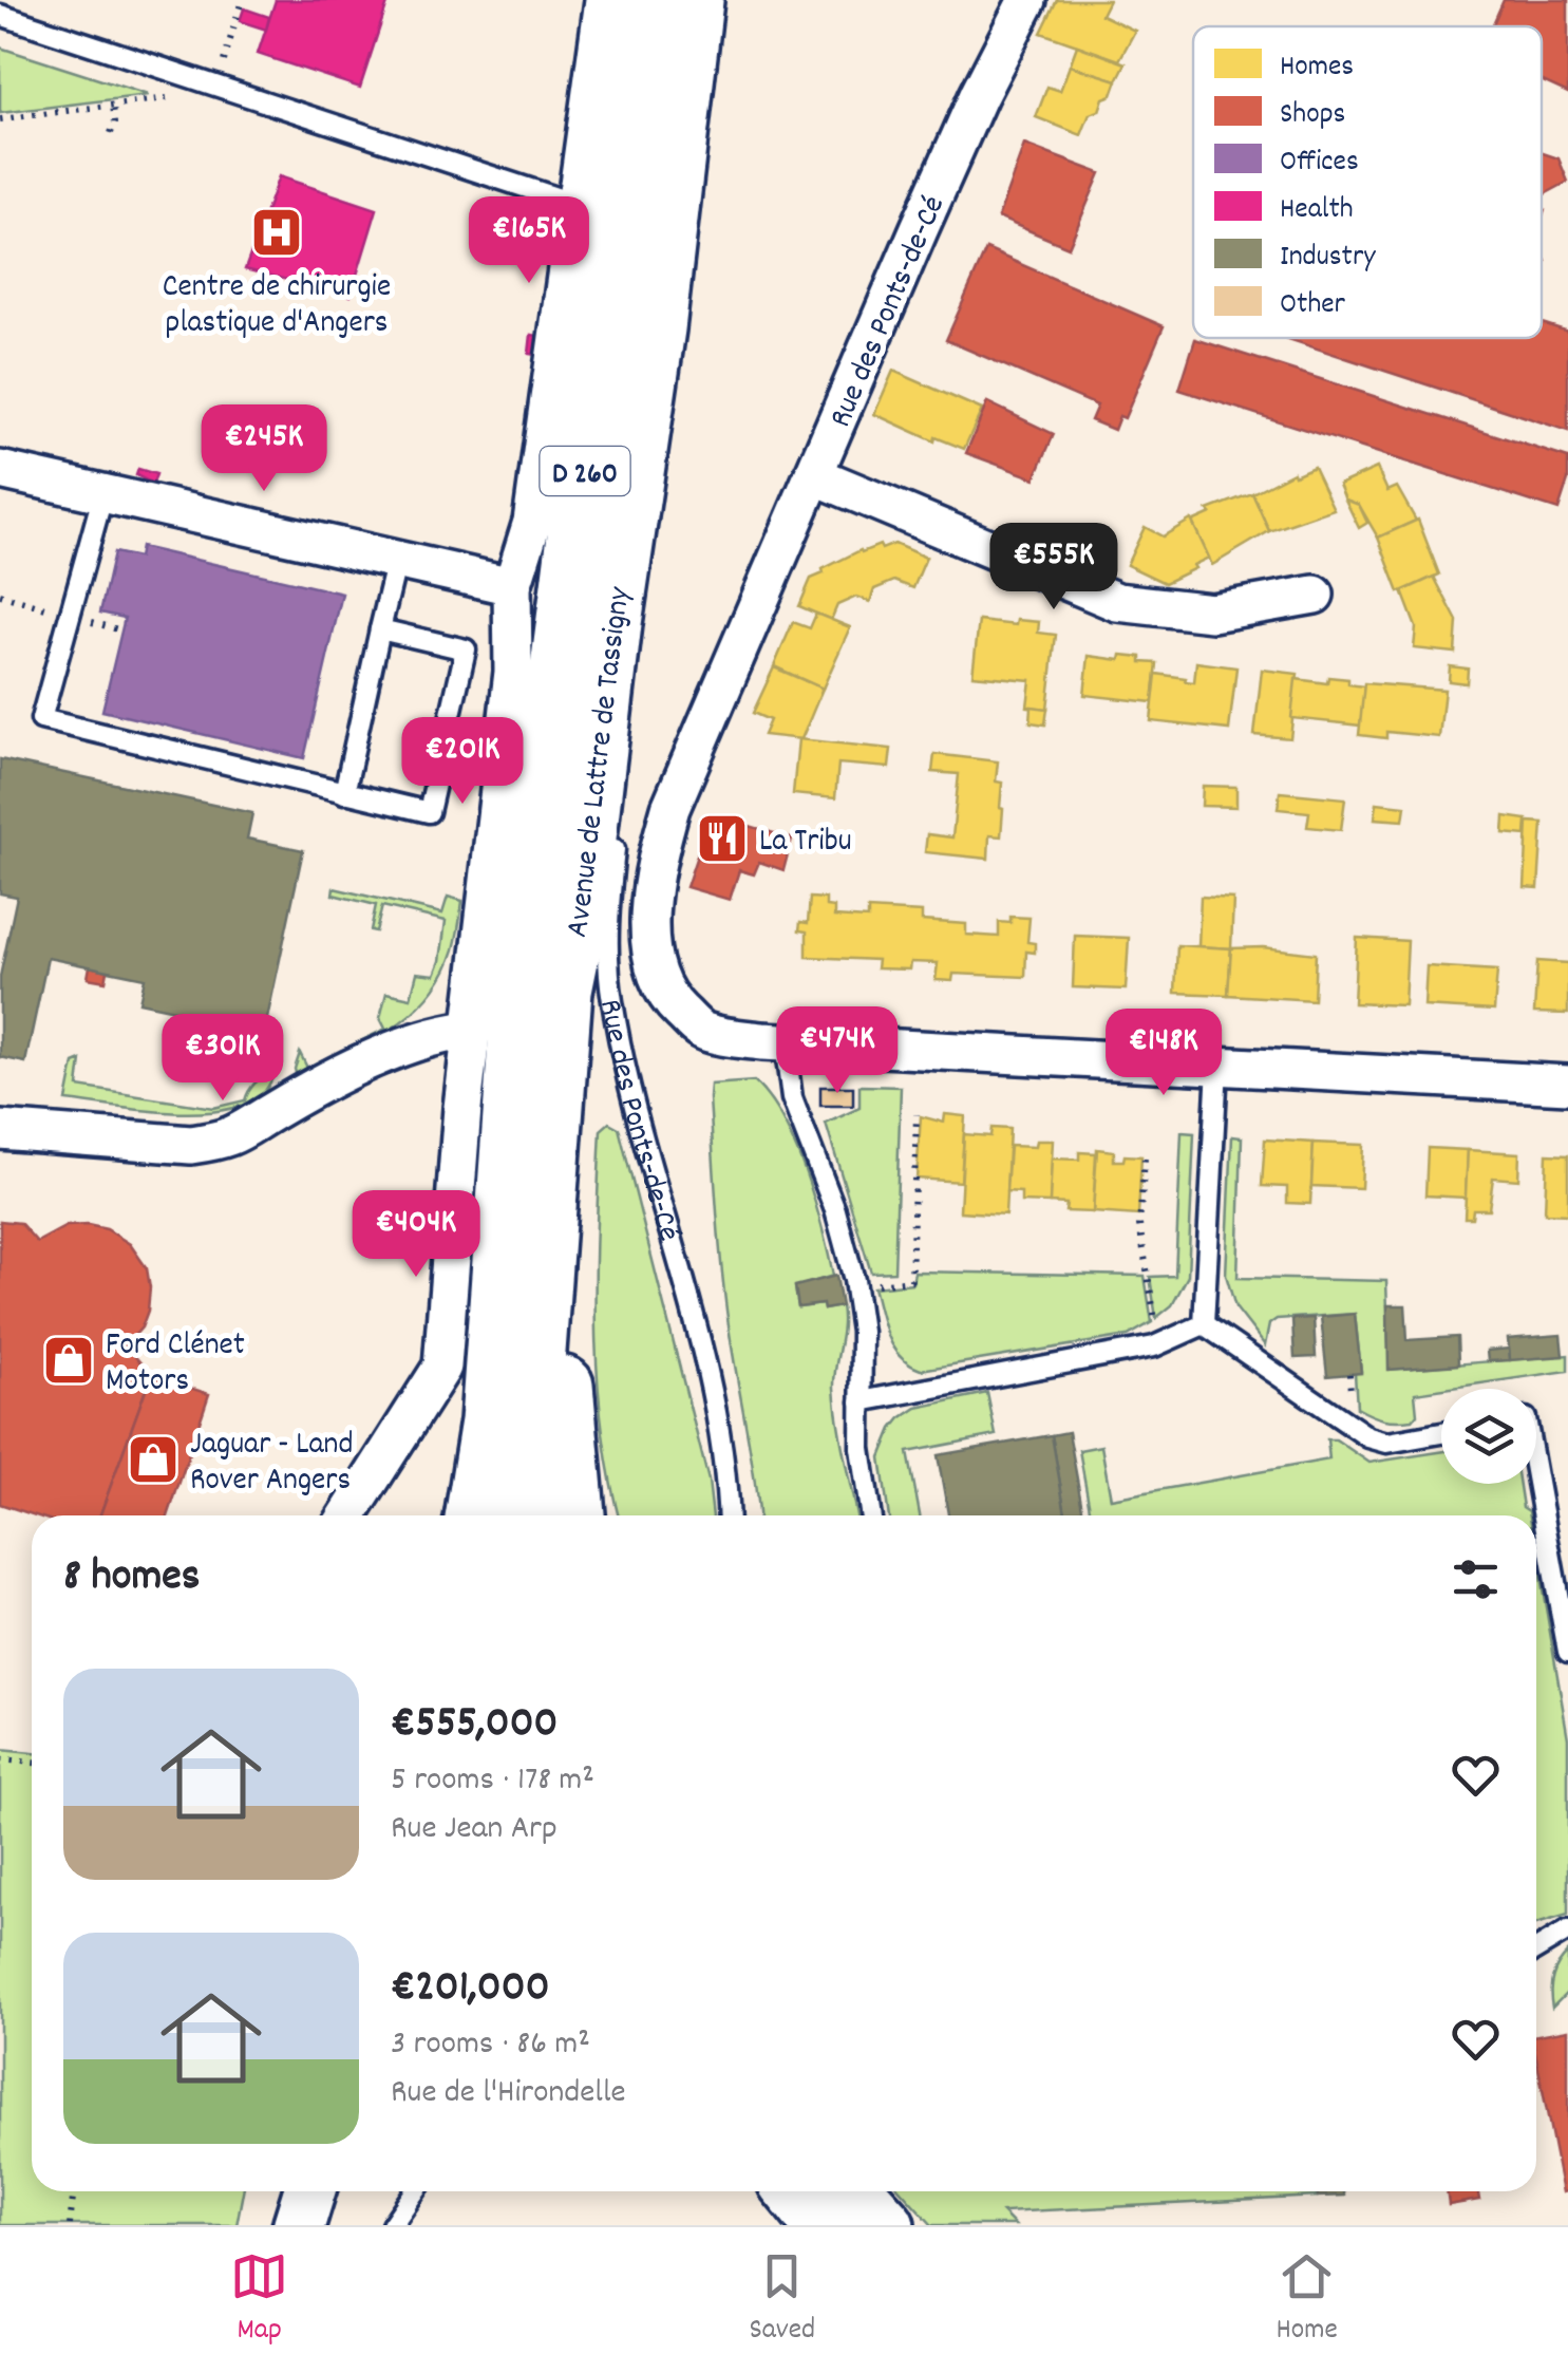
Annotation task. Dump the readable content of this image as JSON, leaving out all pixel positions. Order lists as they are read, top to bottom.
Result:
{
  "streets": {
    "main road": ["D 260", "Avenue de Lattre de Tassigny"],
    "street": ["Rue des Ponts-de-Cé"]
  },
  "crossings": [
    ["D 260", "Avenue de Lattre de Tassigny"]
  ],
  "places": {
    "hospital": ["Centre de chirurgie plastique d'Angers"],
    "restaurant": ["La Tribu"],
    "shop": ["Ford Clénet Motors", "Jaguar - Land Rover Angers"]
  },
  "legend": [
    "Homes",
    "Shops",
    "Offices",
    "Health",
    "Industry",
    "Other"
  ],
  "page": {
    "price": [
      "€165K",
      "€245K",
      "€555K",
      "€201K",
      "€474K",
      "€148K",
      "€301K",
      "€404K"
    ],
    "heading": "8 homes",
    "list": [
      {
        "name": "€555,000",
        "note": "5 rooms · 178 m² · Rue Jean Arp"
      },
      {
        "name": "€201,000",
        "note": "3 rooms · 86 m² · Rue de l'Hirondelle"
      }
    ],
    "tabs": ["Map", "Saved", "Home"]
  }
}
